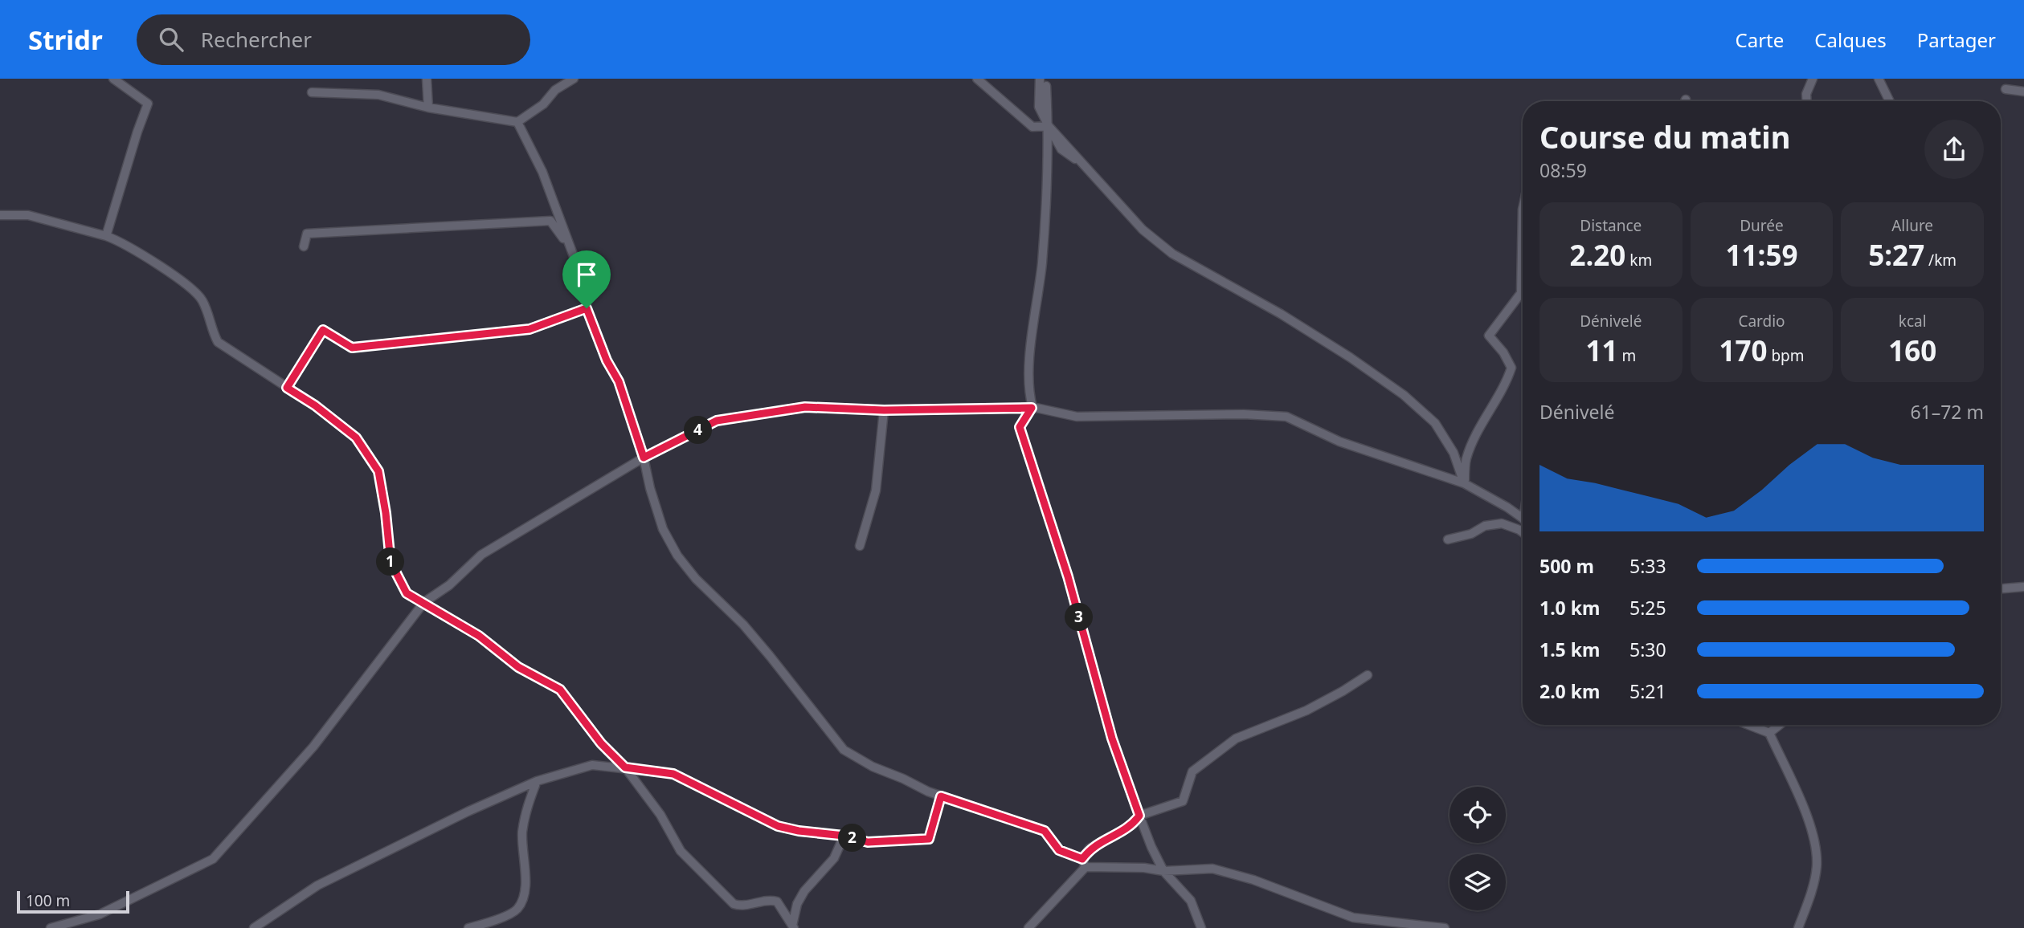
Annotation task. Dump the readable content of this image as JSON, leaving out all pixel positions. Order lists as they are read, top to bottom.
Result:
{
  "scale_bar": "100 m",
  "page": {
    "header": "Stridr",
    "search": "Rechercher",
    "nav": ["Carte", "Calques", "Partager"],
    "heading": ["Course du matin", "08:59"],
    "stats": [
      ["Distance", "2.20 km"],
      ["Durée", "11:59"],
      ["Allure", "5:27 /km"],
      ["Dénivelé", "11 m"],
      ["Cardio", "170 bpm"],
      ["kcal", "160"]
    ],
    "chart": ["Dénivelé", "61–72 m"],
    "pins": [
      "4",
      "1",
      "3",
      "2"
    ],
    "list": [
      {
        "name": "500 m",
        "note": "5:33"
      },
      {
        "name": "1.0 km",
        "note": "5:25"
      },
      {
        "name": "1.5 km",
        "note": "5:30"
      },
      {
        "name": "2.0 km",
        "note": "5:21"
      }
    ],
    "scale": "100 m"
  }
}
